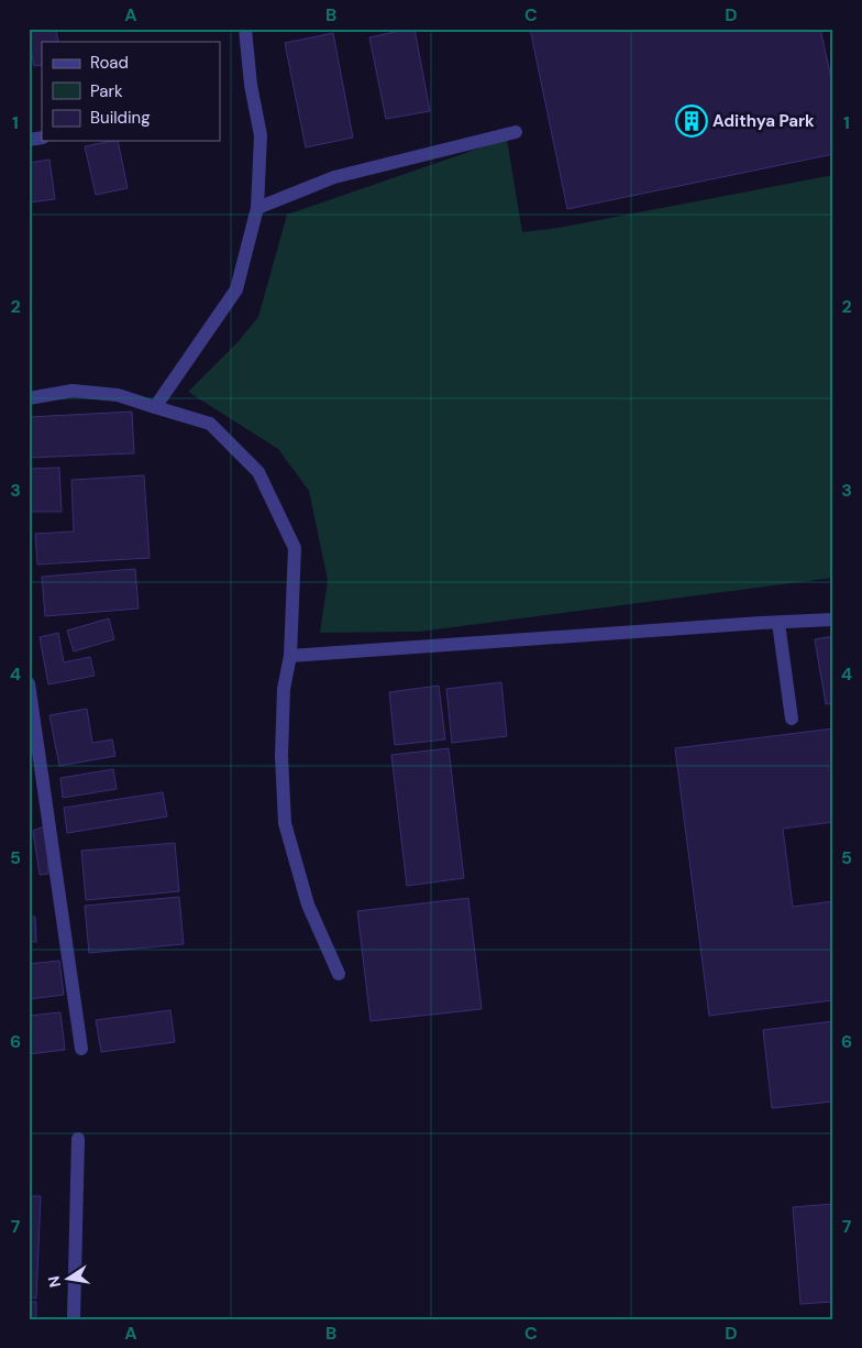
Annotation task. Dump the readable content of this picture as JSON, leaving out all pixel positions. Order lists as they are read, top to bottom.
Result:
{
  "places": {
    "building": ["Adithya Park"]
  },
  "legend": ["Road", "Park", "Building"],
  "north": "left",
  "grid": {
    "columns": [
      "A",
      "B",
      "C",
      "D"
    ],
    "rows": [
      "1",
      "2",
      "3",
      "4",
      "5",
      "6",
      "7"
    ]
  }
}
